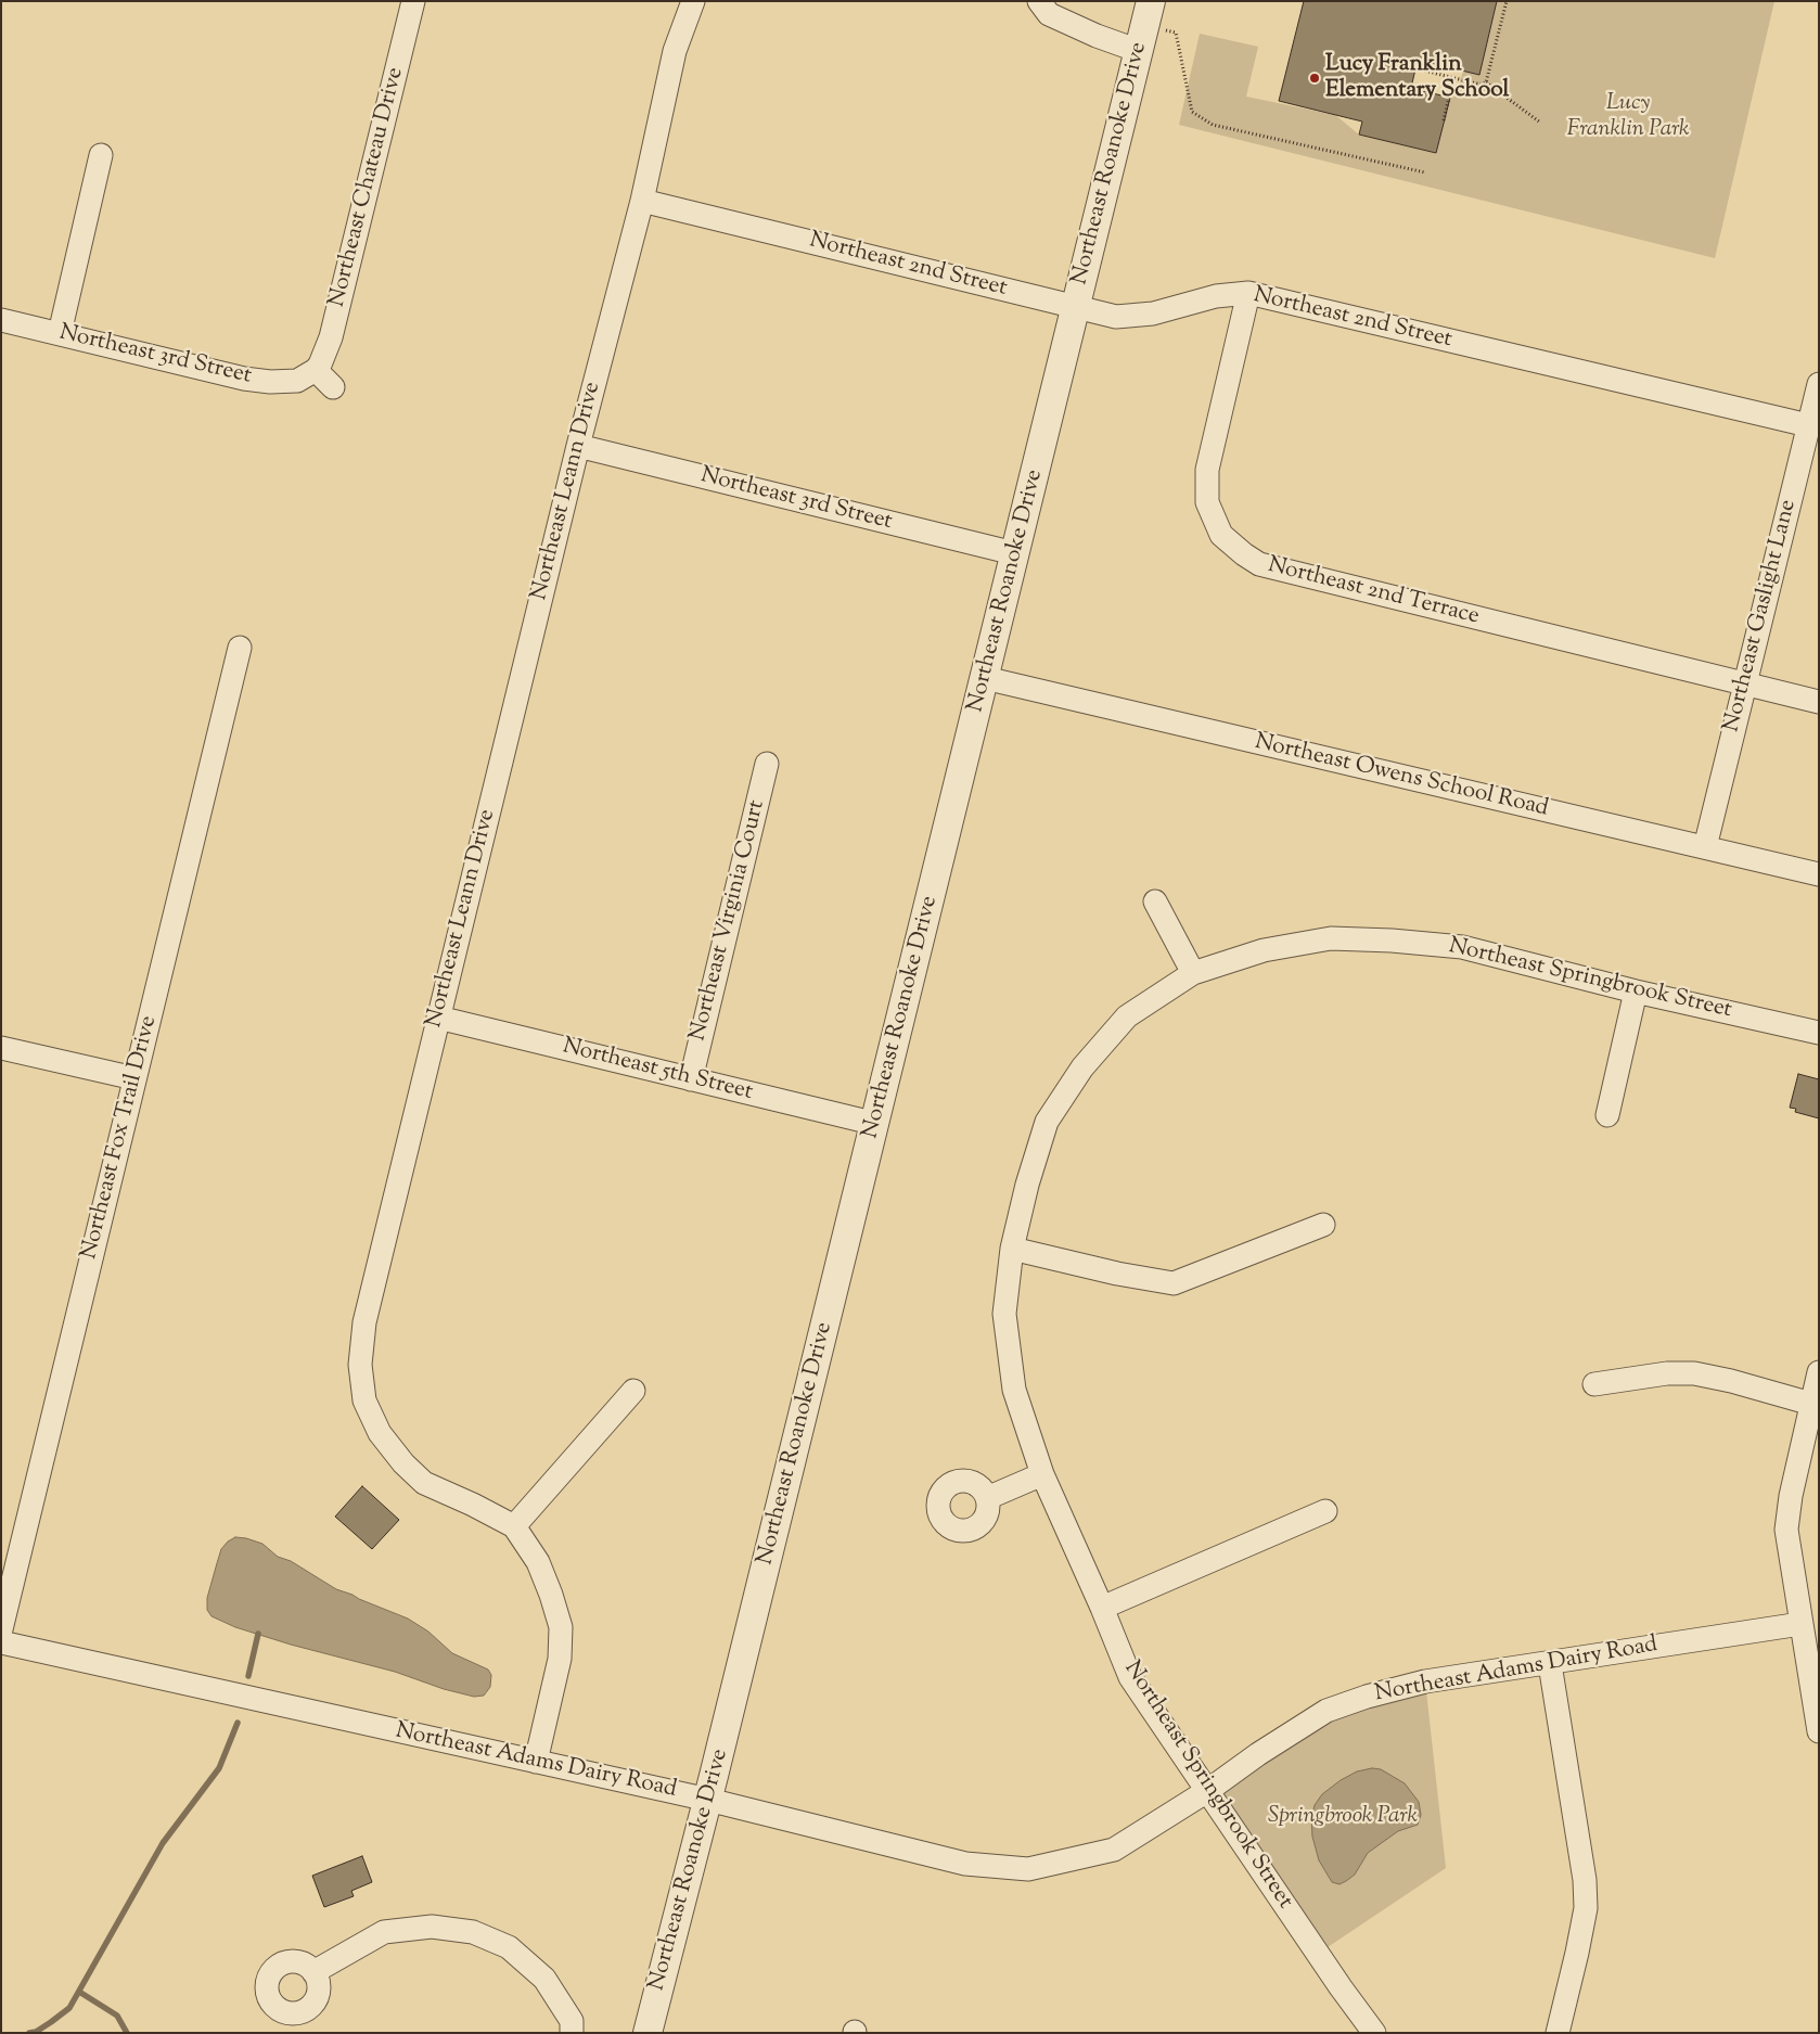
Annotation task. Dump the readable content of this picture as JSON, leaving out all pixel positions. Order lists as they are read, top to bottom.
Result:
{
  "streets": {
    "street": [
      "Northeast Roanoke Drive",
      "Northeast Chateau Drive",
      "Northeast 2nd Street",
      "Northeast 3rd Street",
      "Northeast Leann Drive",
      "Northeast 2nd Terrace",
      "Northeast Gaslight Lane",
      "Northeast Owens School Road",
      "Northeast Virginia Court",
      "Northeast Springbrook Street",
      "Northeast 5th Street",
      "Northeast Fox Trail Drive",
      "Northeast Adams Dairy Road"
    ]
  },
  "crossings": [
    ["Northeast Roanoke Drive", "Northeast 2nd Street"],
    ["Northeast Roanoke Drive", "Northeast 3rd Street"],
    ["Northeast Roanoke Drive", "Northeast Owens School Road"],
    ["Northeast Roanoke Drive", "Northeast 5th Street"],
    ["Northeast Roanoke Drive", "Northeast Adams Dairy Road"],
    ["Northeast Chateau Drive", "Northeast 3rd Street"],
    ["Northeast 2nd Street", "Northeast Leann Drive"],
    ["Northeast 2nd Street", "Northeast 2nd Terrace"],
    ["Northeast 2nd Street", "Northeast Gaslight Lane"],
    ["Northeast 3rd Street", "Northeast Leann Drive"],
    ["Northeast Leann Drive", "Northeast 5th Street"],
    ["Northeast Leann Drive", "Northeast Adams Dairy Road"],
    ["Northeast 2nd Terrace", "Northeast Gaslight Lane"],
    ["Northeast Gaslight Lane", "Northeast Owens School Road"],
    ["Northeast Virginia Court", "Northeast 5th Street"],
    ["Northeast Springbrook Street", "Northeast Adams Dairy Road"]
  ],
  "parks": ["Lucy Franklin Park", "Springbrook Park"],
  "places": ["Lucy Franklin Elementary School"]
}
